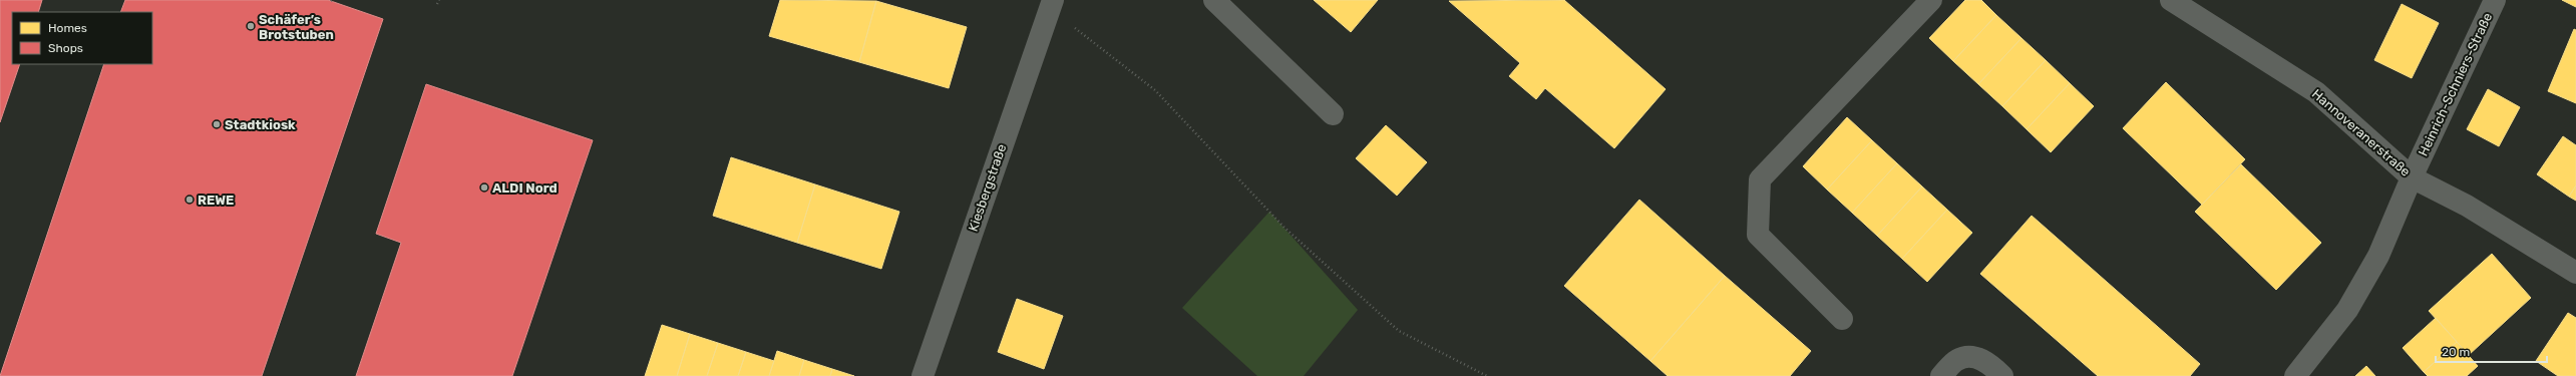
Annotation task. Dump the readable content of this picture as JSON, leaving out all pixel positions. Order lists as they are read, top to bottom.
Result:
{
  "streets": {
    "street": ["Heinrich-Schniers-Straße", "Hannoveranerstraße", "Kiesbergstraße"]
  },
  "crossings": [
    ["Heinrich-Schniers-Straße", "Hannoveranerstraße"]
  ],
  "places": [
    "Schäfer’s Brotstuben",
    "Stadtkiosk",
    "ALDI Nord",
    "REWE"
  ],
  "legend": ["Homes", "Shops"],
  "scale_bar": "20 m"
}
